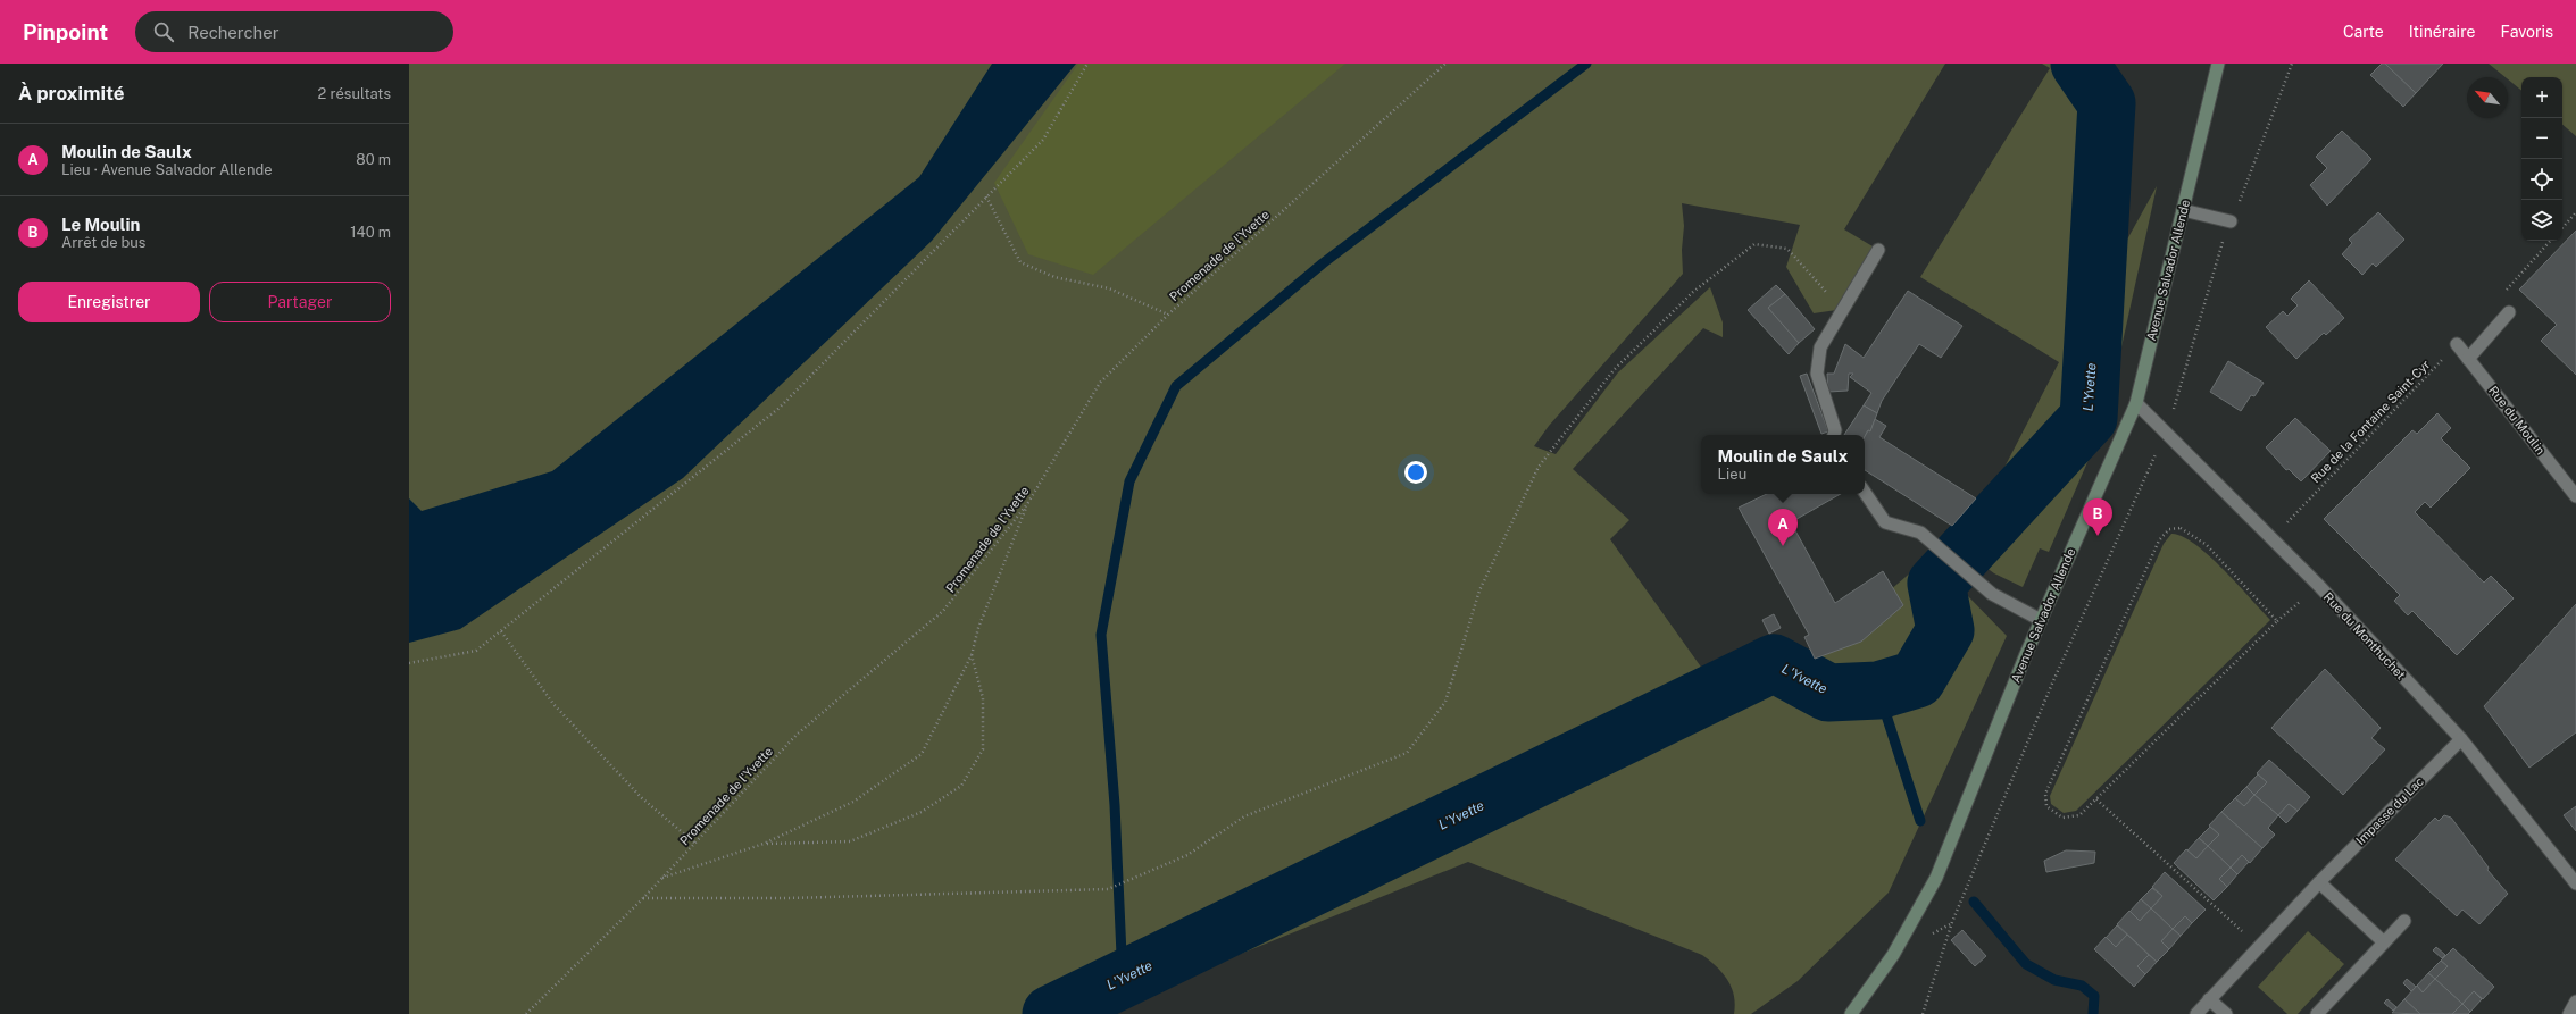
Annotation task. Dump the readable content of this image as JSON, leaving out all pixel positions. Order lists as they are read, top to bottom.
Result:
{
  "streets": {
    "main road": ["Avenue Salvador Allende"],
    "street": ["Rue du Moulin", "Rue du Monthuchet", "Impasse du Lac"],
    "path": ["Promenade de l'Yvette", "Rue de la Fontaine Saint-Cyr"]
  },
  "crossings": [
    ["Avenue Salvador Allende", "Rue du Monthuchet"],
    ["Rue du Moulin", "Rue de la Fontaine Saint-Cyr"],
    ["Rue du Monthuchet", "Impasse du Lac"]
  ],
  "water": ["L'Yvette"],
  "north": "top left",
  "page": {
    "header": "Pinpoint",
    "search": "Rechercher",
    "nav": ["Carte", "Itinéraire", "Favoris"],
    "heading": ["À proximité", "2 résultats"],
    "map_buttons": ["+", "−"],
    "list": [
      {
        "mark": "A",
        "name": "Moulin de Saulx",
        "note": "Lieu · Avenue Salvador Allende",
        "value": "80 m"
      },
      {
        "mark": "B",
        "name": "Le Moulin",
        "note": "Arrêt de bus",
        "value": "140 m"
      }
    ],
    "buttons": ["Enregistrer", "Partager"],
    "popup": ["Moulin de Saulx", "Lieu"],
    "pins": ["B", "A"]
  }
}
